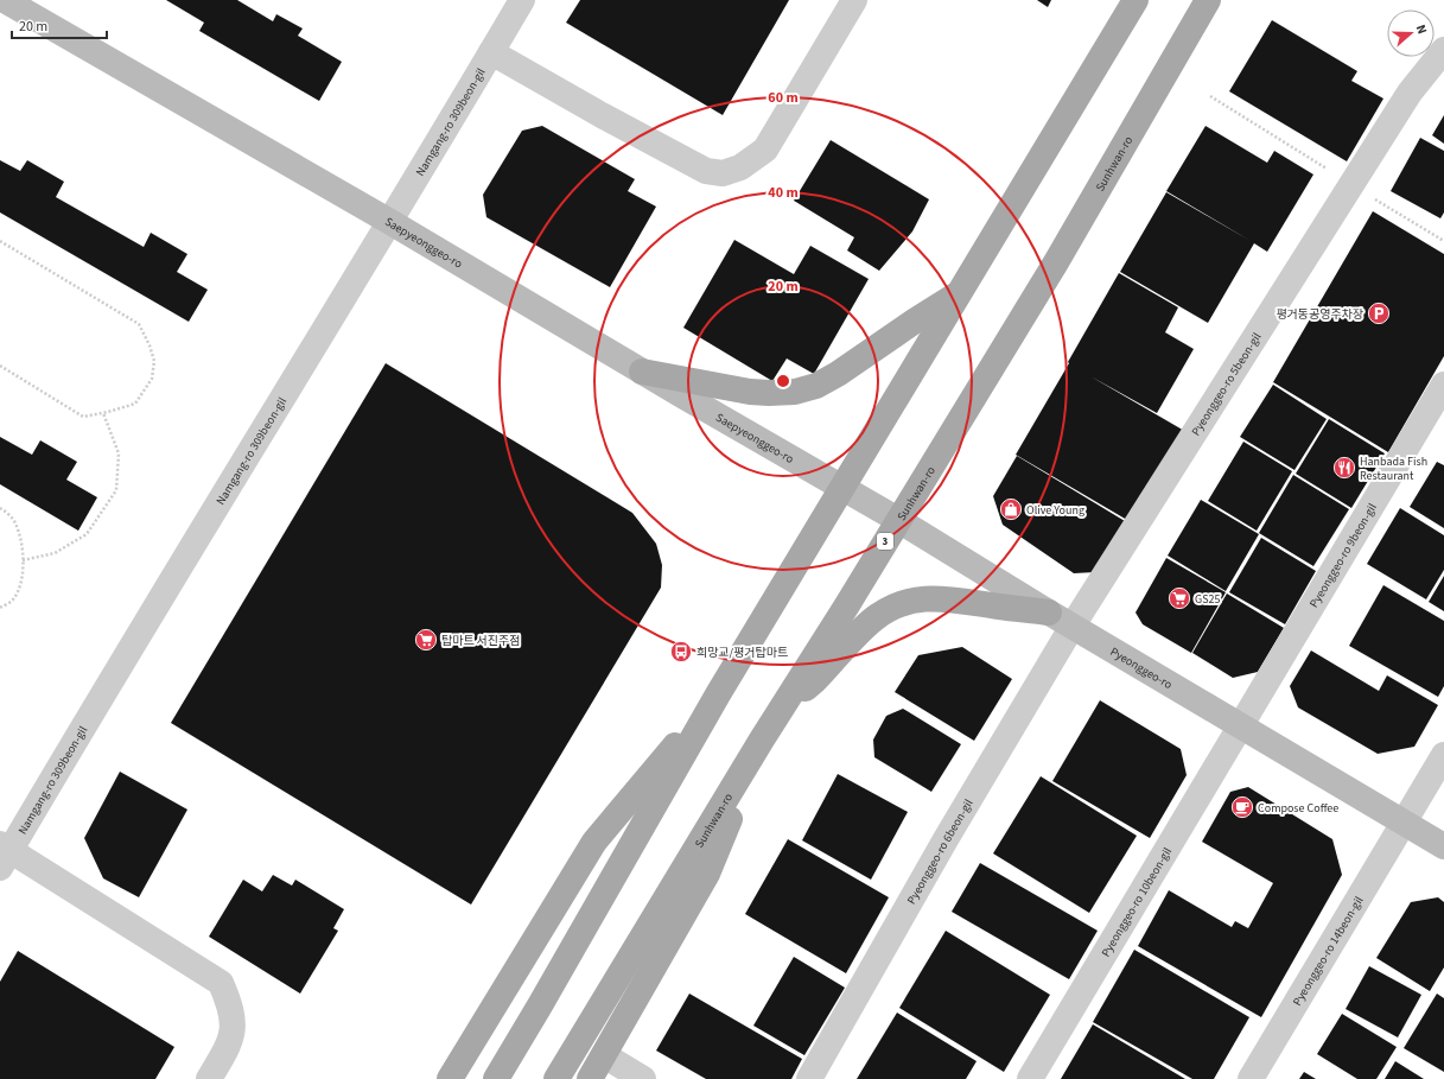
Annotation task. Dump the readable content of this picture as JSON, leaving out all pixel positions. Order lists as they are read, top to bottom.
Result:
{
  "streets": {
    "main road": ["Sunhwan-ro", "3"],
    "street": [
      "Namgang-ro 309beon-gil",
      "Saepyeonggeo-ro",
      "Pyeonggeo-ro 5beon-gil",
      "Pyeonggeo-ro 9beon-gil",
      "Pyeonggeo-ro",
      "Pyeonggeo-ro 6beon-gil",
      "Pyeonggeo-ro 10beon-gil",
      "Pyeonggeo-ro 14beon-gil"
    ]
  },
  "crossings": [
    ["Namgang-ro 309beon-gil", "Saepyeonggeo-ro"],
    ["Sunhwan-ro", "Pyeonggeo-ro"],
    ["Saepyeonggeo-ro", "Pyeonggeo-ro"],
    ["Pyeonggeo-ro 5beon-gil", "Pyeonggeo-ro"],
    ["Pyeonggeo-ro 5beon-gil", "Pyeonggeo-ro 6beon-gil"],
    ["Pyeonggeo-ro 9beon-gil", "Pyeonggeo-ro"],
    ["Pyeonggeo-ro 9beon-gil", "Pyeonggeo-ro 10beon-gil"],
    ["Pyeonggeo-ro", "Pyeonggeo-ro 6beon-gil"],
    ["Pyeonggeo-ro", "Pyeonggeo-ro 10beon-gil"],
    ["Pyeonggeo-ro", "Pyeonggeo-ro 14beon-gil"]
  ],
  "places": {
    "parking": ["평거동공영주차장"],
    "restaurant": ["Hanbada Fish Restaurant"],
    "shop": ["Olive Young"],
    "supermarket": ["GS25", "탑마트 서진주점"],
    "bus stop": ["희망교/평거탑마트"],
    "cafe": ["Compose Coffee"]
  },
  "scale_bar": "20 m",
  "north": "right",
  "rings": ["60 m", "40 m", "20 m"]
}
